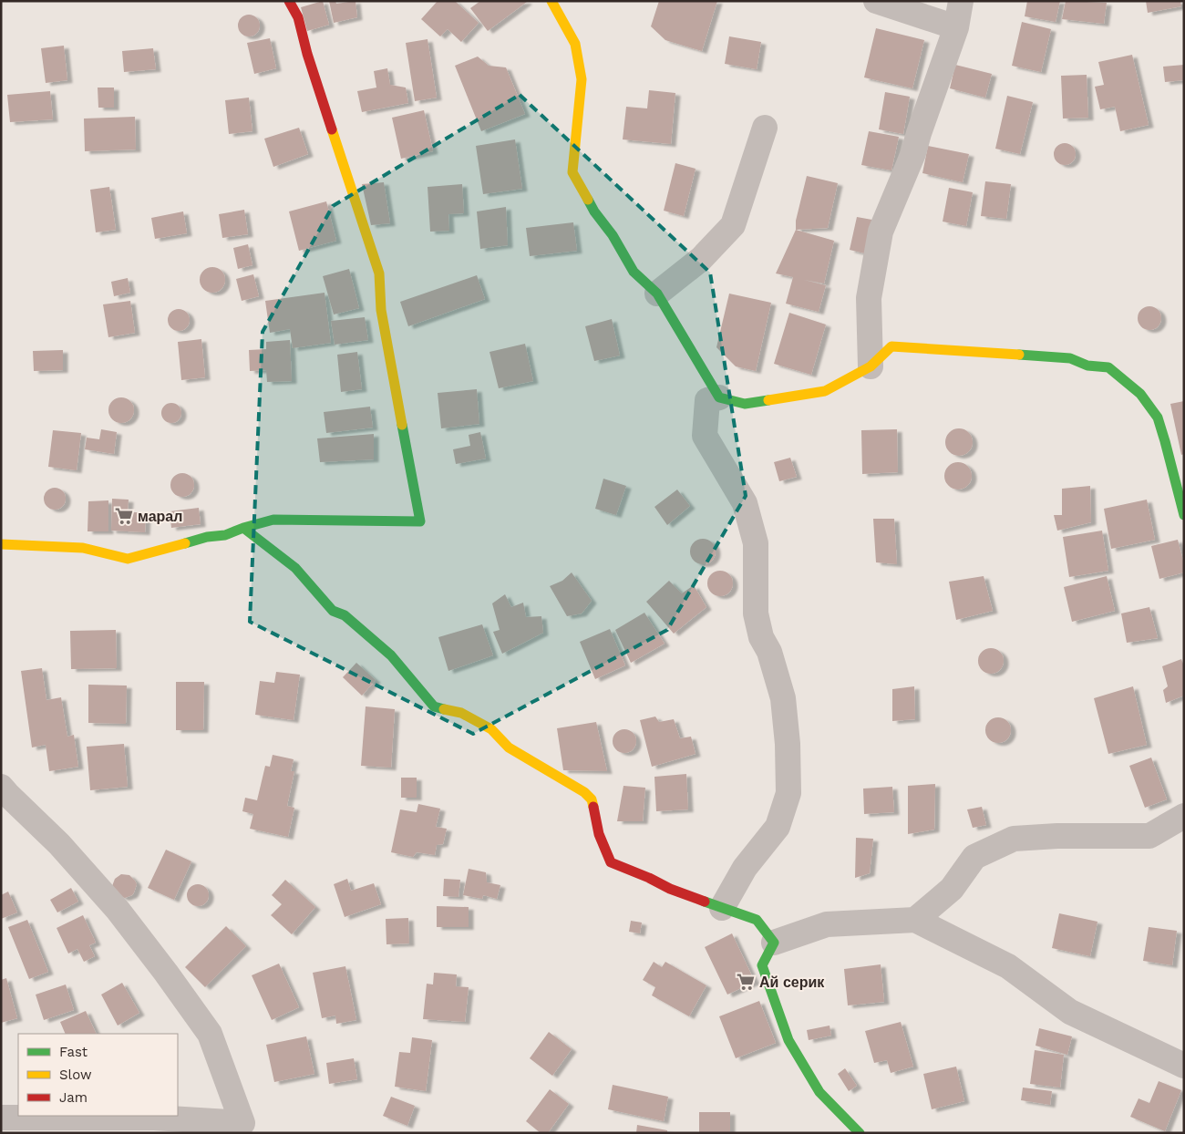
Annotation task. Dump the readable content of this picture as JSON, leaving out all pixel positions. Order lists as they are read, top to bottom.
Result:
{
  "places": {
    "supermarket": ["марал", "Ай серик"]
  },
  "legend": ["Fast", "Slow", "Jam"]
}
